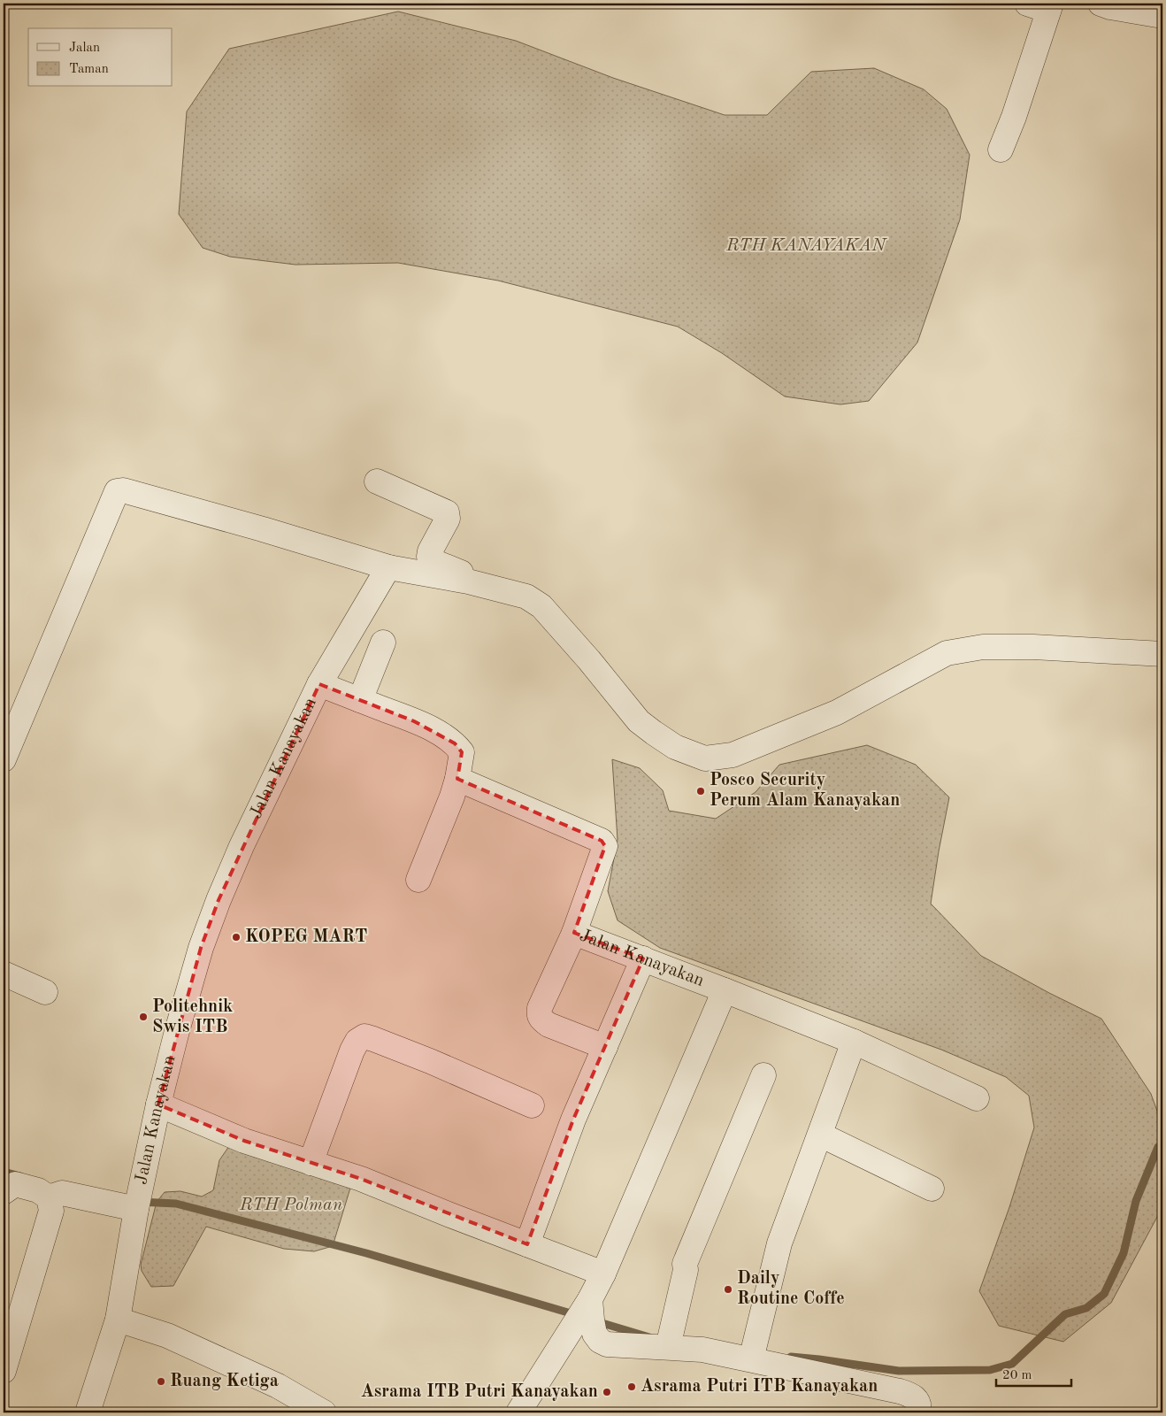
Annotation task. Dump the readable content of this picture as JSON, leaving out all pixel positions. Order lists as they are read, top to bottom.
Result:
{
  "streets": {
    "street": ["Jalan Kanayakan"]
  },
  "parks": ["RTH KANAYAKAN", "RTH Polman"],
  "places": [
    "Posco Security Perum Alam Kanayakan",
    "KOPEG MART",
    "Politehnik Swis ITB",
    "Daily Routine Coffe",
    "Ruang Ketiga",
    "Asrama Putri ITB Kanayakan",
    "Asrama ITB Putri Kanayakan"
  ],
  "legend": ["Jalan", "Taman"],
  "scale_bar": "20 m"
}
